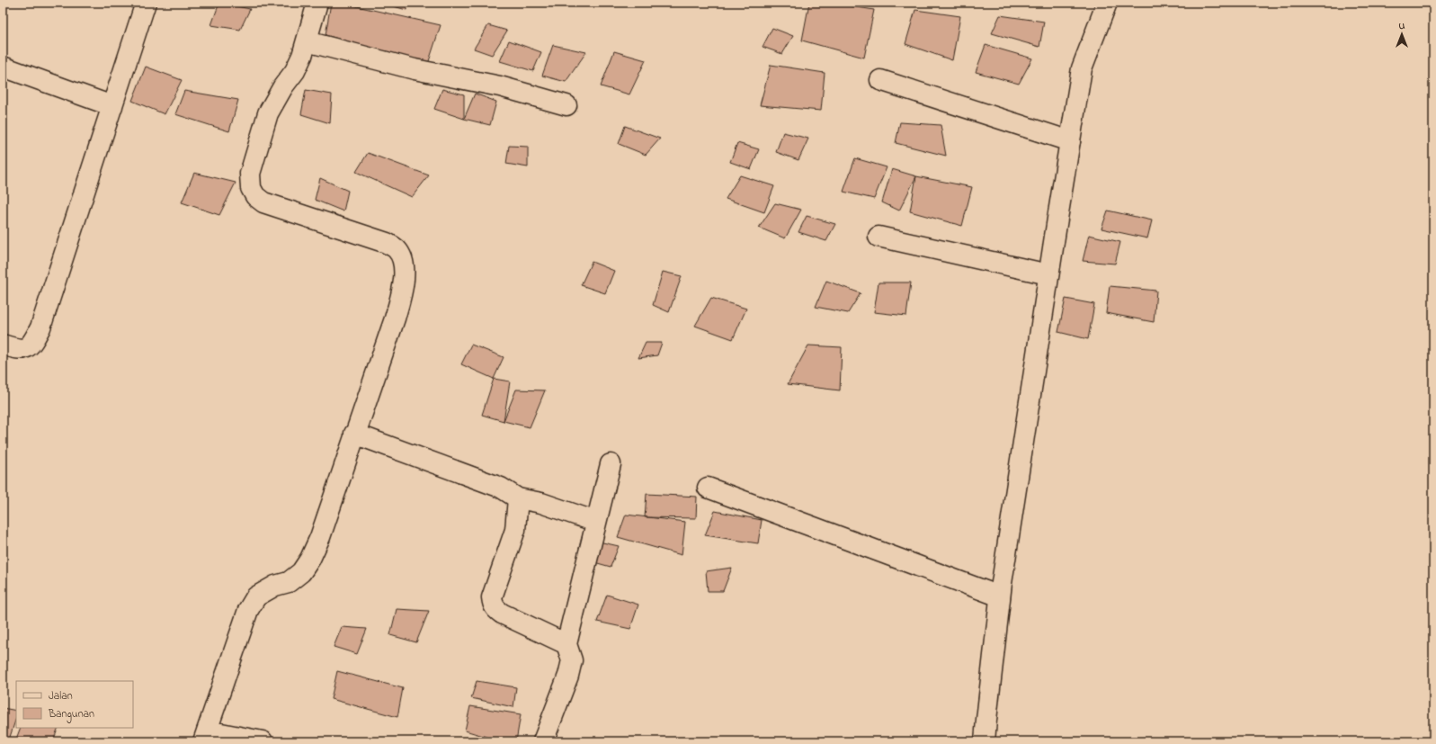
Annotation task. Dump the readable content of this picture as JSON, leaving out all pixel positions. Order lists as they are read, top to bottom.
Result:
{
  "legend": ["Jalan", "Bangunan"],
  "north": "top"
}
